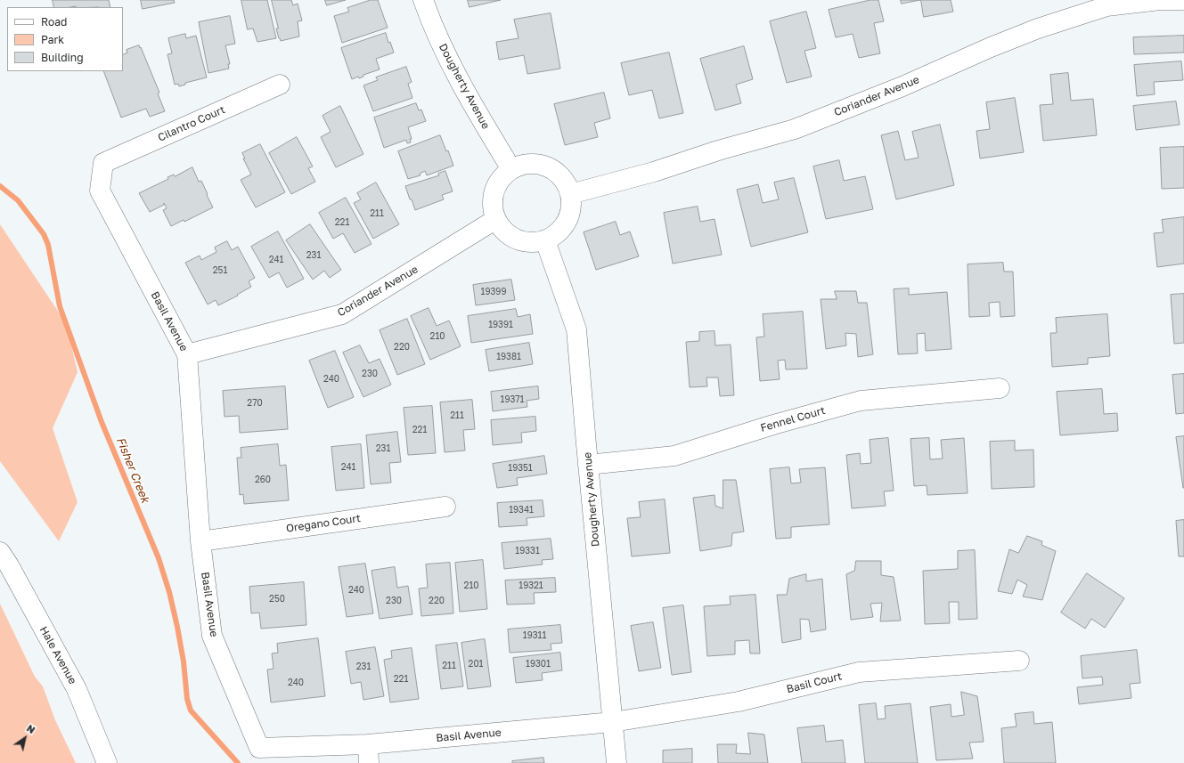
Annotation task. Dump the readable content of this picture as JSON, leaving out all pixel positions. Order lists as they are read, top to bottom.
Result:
{
  "streets": {
    "street": [
      "Dougherty Avenue",
      "Coriander Avenue",
      "Cilantro Court",
      "Basil Avenue",
      "Fennel Court",
      "Oregano Court",
      "Hale Avenue",
      "Basil Court"
    ]
  },
  "crossings": [
    ["Dougherty Avenue", "Coriander Avenue"],
    ["Dougherty Avenue", "Basil Avenue"],
    ["Dougherty Avenue", "Fennel Court"],
    ["Dougherty Avenue", "Basil Court"],
    ["Coriander Avenue", "Basil Avenue"],
    ["Cilantro Court", "Basil Avenue"],
    ["Basil Avenue", "Oregano Court"],
    ["Basil Avenue", "Basil Court"]
  ],
  "water": ["Fisher Creek"],
  "house_numbers": [
    "211",
    "221",
    "231",
    "241",
    "251",
    "19399",
    "19391",
    "210",
    "220",
    "19381",
    "230",
    "240",
    "19371",
    "270",
    "211",
    "221",
    "231",
    "241",
    "19351",
    "260",
    "19341",
    "19331",
    "210",
    "19321",
    "240",
    "250",
    "230",
    "220",
    "19311",
    "201",
    "19301",
    "211",
    "231",
    "221",
    "240"
  ],
  "legend": ["Road", "Park", "Building"],
  "north": "top right"
}
